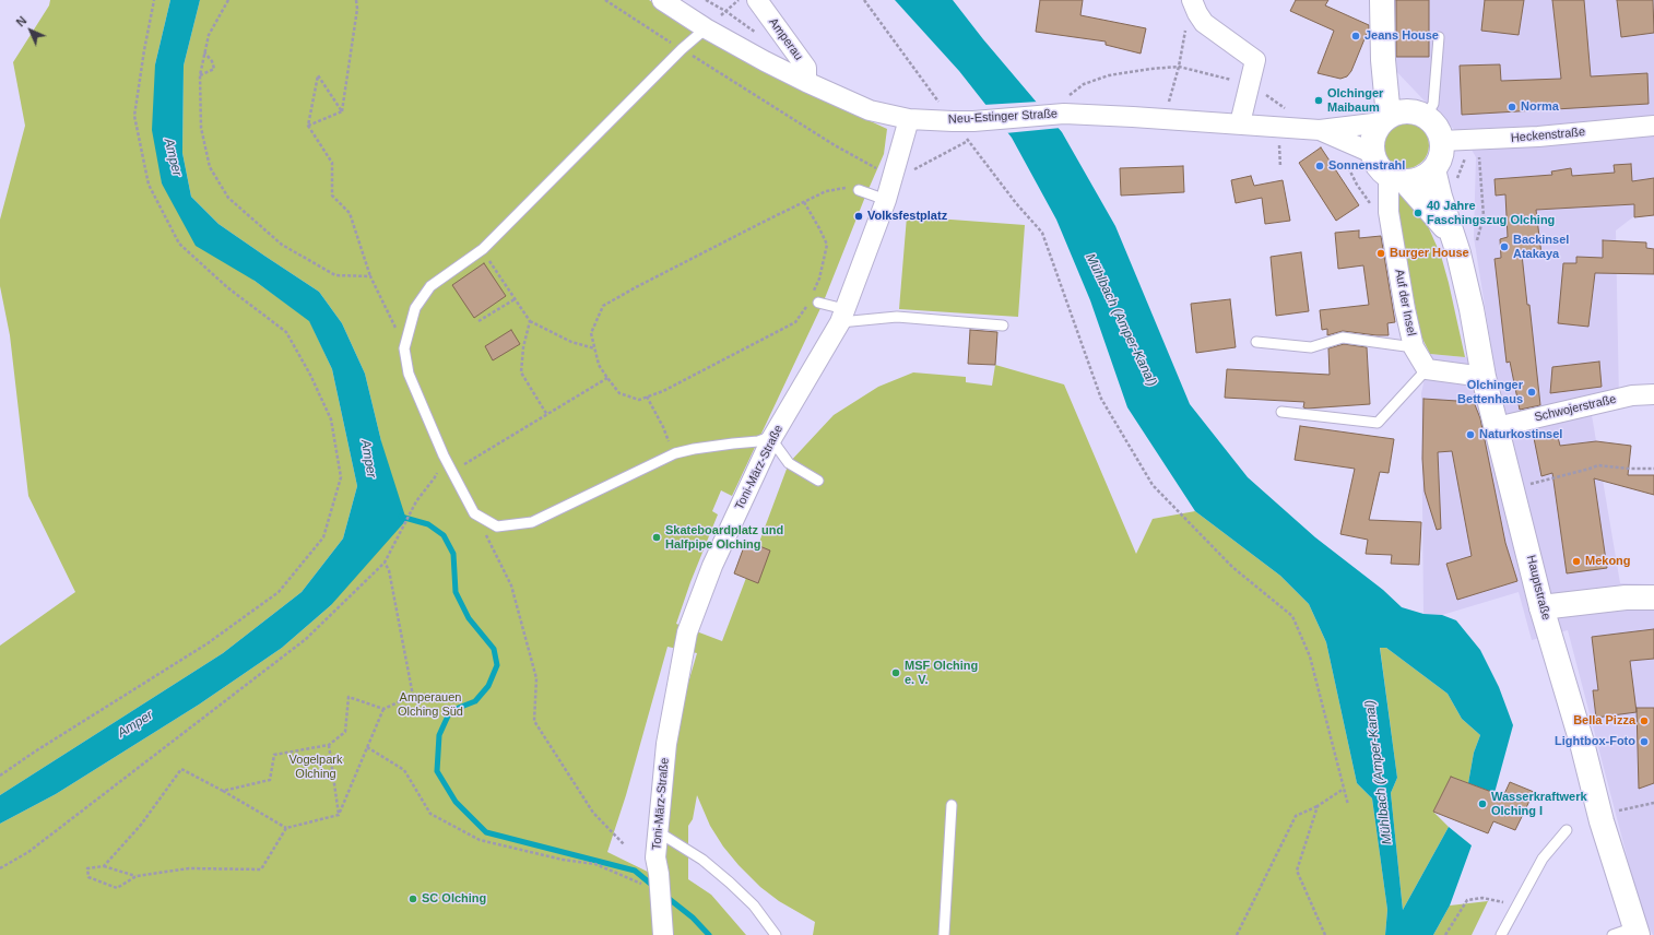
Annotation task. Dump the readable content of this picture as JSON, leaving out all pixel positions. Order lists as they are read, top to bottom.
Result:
{
  "streets": {
    "street": [
      "Amperau",
      "Neu-Estinger Straße",
      "Heckenstraße",
      "Auf der Insel",
      "Schwojerstraße",
      "Toni-März-Straße",
      "Hauptstraße"
    ]
  },
  "crossings": [
    ["Amperau", "Neu-Estinger Straße"],
    ["Neu-Estinger Straße", "Heckenstraße"],
    ["Neu-Estinger Straße", "Auf der Insel"],
    ["Neu-Estinger Straße", "Toni-März-Straße"],
    ["Neu-Estinger Straße", "Hauptstraße"],
    ["Heckenstraße", "Auf der Insel"],
    ["Heckenstraße", "Hauptstraße"],
    ["Auf der Insel", "Hauptstraße"],
    ["Schwojerstraße", "Hauptstraße"]
  ],
  "water": ["Amper", "Mühlbach (Amper-Kanal)"],
  "parks": ["Amperauen Olching Süd", "Vogelpark Olching"],
  "places": [
    "Jeans House",
    "Olchinger Maibaum",
    "Norma",
    "Sonnenstrahl",
    "40 Jahre Faschingszug Olching",
    "Volksfestplatz",
    "Backinsel Atakaya",
    "Burger House",
    "Olchinger Bettenhaus",
    "Naturkostinsel",
    "Skateboardplatz und Halfpipe Olching",
    "Mekong",
    "MSF Olching e. V.",
    "Bella Pizza",
    "Lightbox-Foto",
    "Wasserkraftwerk Olching I",
    "SC Olching"
  ],
  "north": "top left"
}
